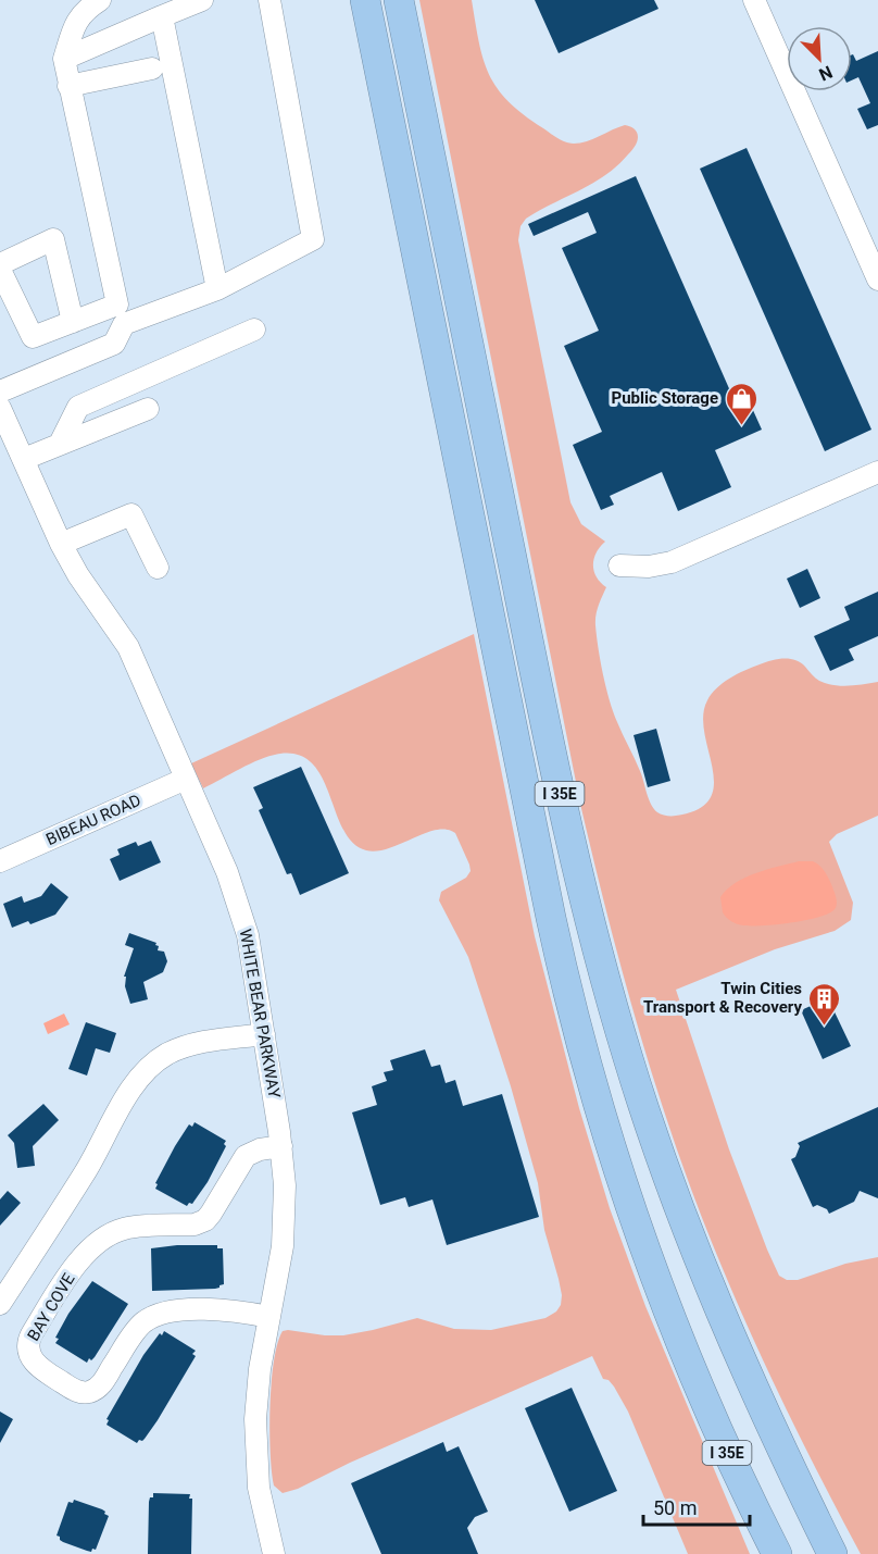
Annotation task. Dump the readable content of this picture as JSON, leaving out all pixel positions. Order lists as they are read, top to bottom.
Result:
{
  "streets": {
    "highway": ["I 35E"],
    "street": ["BIBEAU ROAD", "WHITE BEAR PARKWAY", "BAY COVE"]
  },
  "crossings": [
    ["BIBEAU ROAD", "WHITE BEAR PARKWAY"],
    ["WHITE BEAR PARKWAY", "BAY COVE"]
  ],
  "places": {
    "shop": ["Public Storage"],
    "building": ["Twin Cities Transport & Recovery"]
  },
  "scale_bar": "50 m",
  "north": "bottom right"
}
